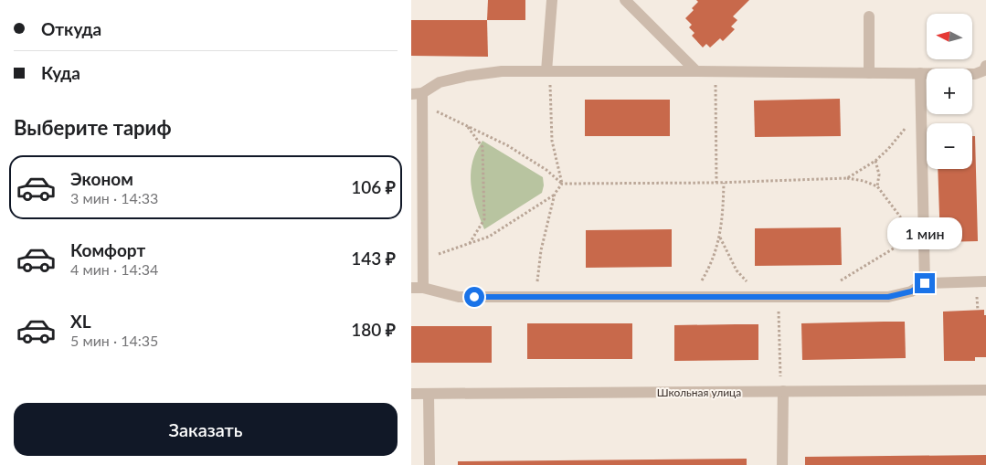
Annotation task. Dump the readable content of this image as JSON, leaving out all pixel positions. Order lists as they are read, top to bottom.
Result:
{
  "streets": {
    "street": ["Школьная улица"]
  },
  "north": "left",
  "page": {
    "banner": ["Откуда", "Куда"],
    "map_buttons": ["+", "−"],
    "heading": "Выберите тариф",
    "list": [
      {
        "name": "Эконом",
        "note": "3 мин · 14:33",
        "value": "106 ₽"
      },
      {
        "name": "Комфорт",
        "note": "4 мин · 14:34",
        "value": "143 ₽"
      },
      {
        "name": "XL",
        "note": "5 мин · 14:35",
        "value": "180 ₽"
      }
    ],
    "bubble": "1 мин",
    "buttons": "Заказать"
  }
}
